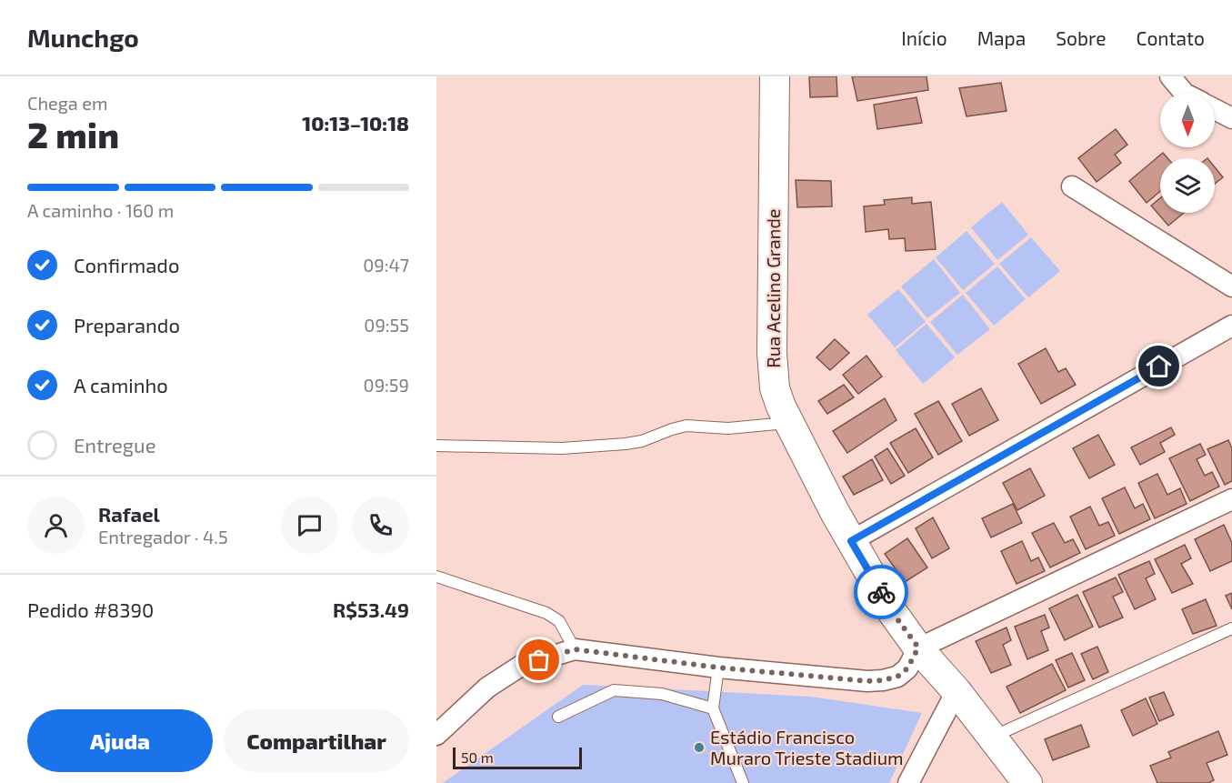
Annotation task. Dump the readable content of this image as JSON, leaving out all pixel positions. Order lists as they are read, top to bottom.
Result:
{
  "streets": {
    "street": ["Rua Acelino Grande"]
  },
  "places": ["Estádio Francisco Muraro Trieste Stadium"],
  "scale_bar": "50 m",
  "north": "bottom",
  "page": {
    "header": "Munchgo",
    "nav": [
      "Início",
      "Mapa",
      "Sobre",
      "Contato"
    ],
    "heading": ["2 min", "Chega em", "10:13–10:18"],
    "panel": [
      "Rafael",
      "Entregador · 4.5",
      "Pedido #8390",
      "R$53.49"
    ],
    "bar": "A caminho · 160 m",
    "list": [
      ["Confirmado", "09:47"],
      ["Preparando", "09:55"],
      ["A caminho", "09:59"],
      "Entregue"
    ],
    "buttons": ["Ajuda", "Compartilhar"],
    "scale": "50 m"
  }
}
